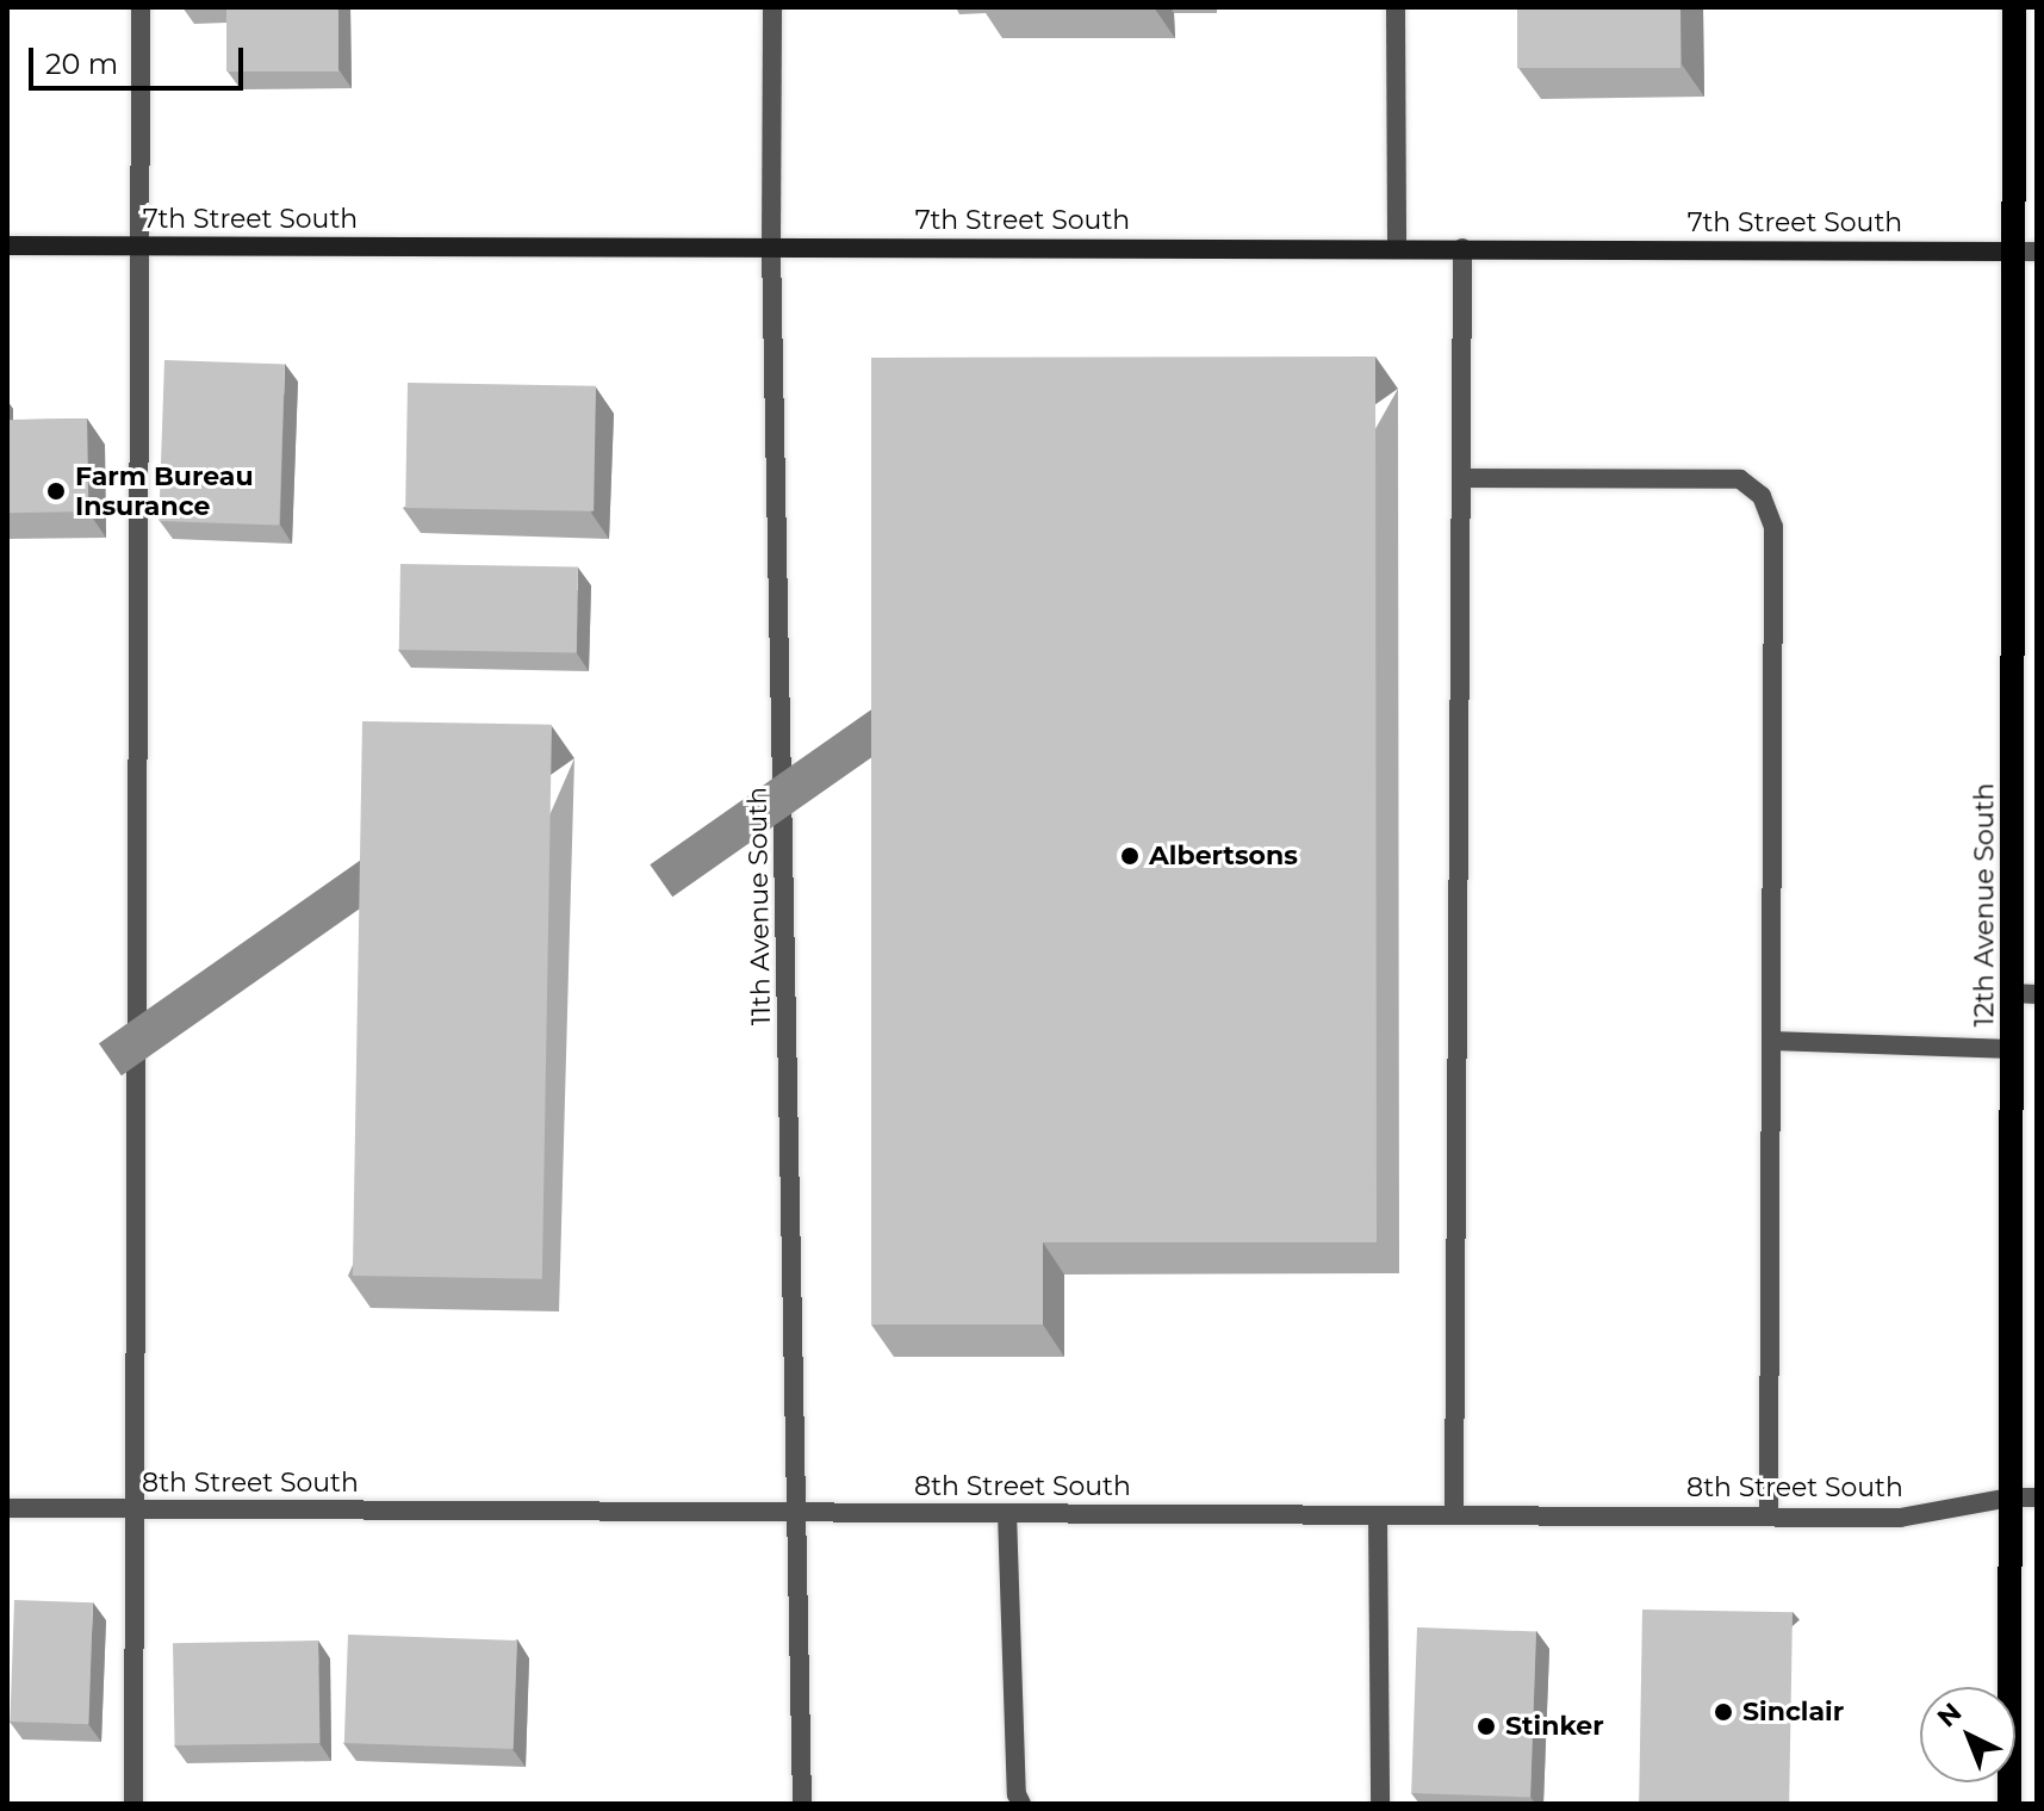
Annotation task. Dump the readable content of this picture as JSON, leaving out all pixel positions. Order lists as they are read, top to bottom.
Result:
{
  "streets": {
    "main road": ["7th Street South", "12th Avenue South"],
    "street": ["11th Avenue South", "8th Street South"]
  },
  "crossings": [
    ["7th Street South", "12th Avenue South"],
    ["7th Street South", "11th Avenue South"],
    ["12th Avenue South", "8th Street South"],
    ["11th Avenue South", "8th Street South"]
  ],
  "places": [
    "Farm Bureau Insurance",
    "Albertsons",
    "Sinclair",
    "Stinker"
  ],
  "scale_bar": "20 m",
  "north": "top left"
}
